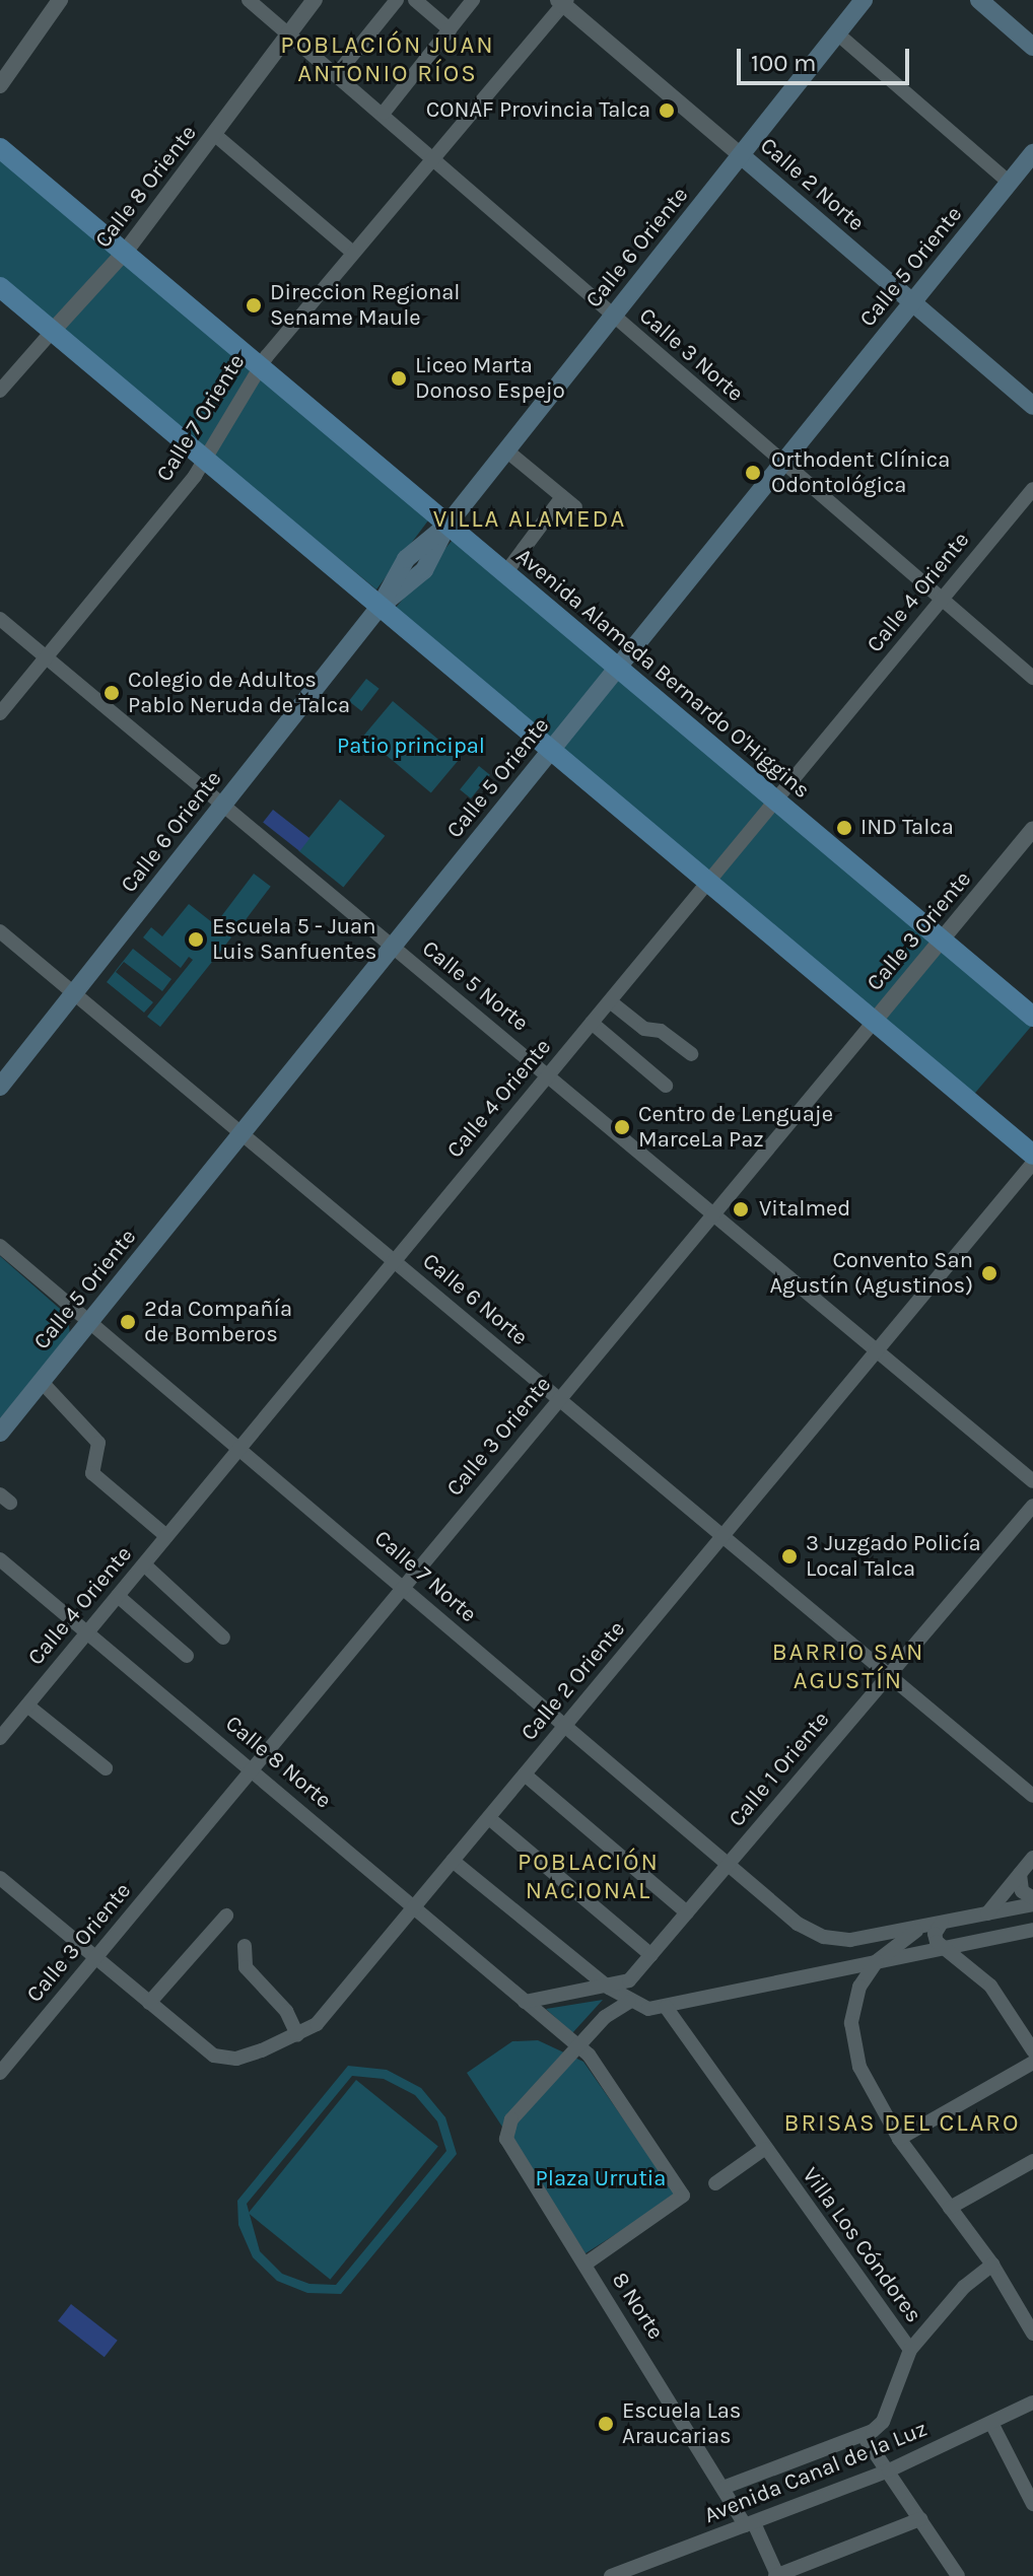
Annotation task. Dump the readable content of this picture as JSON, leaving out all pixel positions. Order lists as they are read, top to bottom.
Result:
{
  "streets": {
    "main road": [
      "Calle 2 Norte",
      "Calle 6 Oriente",
      "Calle 5 Oriente",
      "Avenida Alameda Bernardo O'Higgins"
    ],
    "street": [
      "Calle 8 Oriente",
      "Calle 3 Norte",
      "Calle 7 Oriente",
      "Calle 4 Oriente",
      "Calle 3 Oriente",
      "Calle 5 Norte",
      "Calle 6 Norte",
      "Calle 7 Norte",
      "Calle 2 Oriente",
      "Calle 8 Norte",
      "Calle 1 Oriente",
      "Villa Los Cóndores",
      "8 Norte",
      "Avenida Canal de la Luz"
    ]
  },
  "crossings": [
    ["Calle 2 Norte", "Calle 6 Oriente"],
    ["Calle 2 Norte", "Calle 5 Oriente"],
    ["Calle 2 Norte", "Calle 7 Oriente"],
    ["Calle 8 Oriente", "Calle 3 Norte"],
    ["Calle 8 Oriente", "Avenida Alameda Bernardo O'Higgins"],
    ["Calle 6 Oriente", "Calle 3 Norte"],
    ["Calle 6 Oriente", "Avenida Alameda Bernardo O'Higgins"],
    ["Calle 6 Oriente", "Calle 5 Norte"],
    ["Calle 6 Oriente", "Calle 6 Norte"],
    ["Calle 5 Oriente", "Calle 3 Norte"],
    ["Calle 5 Oriente", "Avenida Alameda Bernardo O'Higgins"],
    ["Calle 5 Oriente", "Calle 5 Norte"],
    ["Calle 5 Oriente", "Calle 6 Norte"],
    ["Calle 5 Oriente", "Calle 7 Norte"],
    ["Calle 3 Norte", "Calle 7 Oriente"],
    ["Calle 3 Norte", "Calle 4 Oriente"],
    ["Calle 7 Oriente", "Avenida Alameda Bernardo O'Higgins"],
    ["Calle 7 Oriente", "Calle 5 Norte"],
    ["Calle 4 Oriente", "Avenida Alameda Bernardo O'Higgins"],
    ["Calle 4 Oriente", "Calle 5 Norte"],
    ["Calle 4 Oriente", "Calle 6 Norte"],
    ["Calle 4 Oriente", "Calle 7 Norte"],
    ["Calle 4 Oriente", "Calle 8 Norte"],
    ["Avenida Alameda Bernardo O'Higgins", "Calle 3 Oriente"],
    ["Calle 3 Oriente", "Calle 5 Norte"],
    ["Calle 3 Oriente", "Calle 6 Norte"],
    ["Calle 3 Oriente", "Calle 7 Norte"],
    ["Calle 3 Oriente", "Calle 2 Oriente"],
    ["Calle 3 Oriente", "Calle 8 Norte"],
    ["Calle 5 Norte", "Calle 2 Oriente"],
    ["Calle 6 Norte", "Calle 2 Oriente"],
    ["Calle 6 Norte", "Calle 1 Oriente"],
    ["Calle 7 Norte", "Calle 2 Oriente"],
    ["Calle 7 Norte", "Calle 1 Oriente"],
    ["Calle 2 Oriente", "Calle 8 Norte"],
    ["Calle 8 Norte", "Calle 1 Oriente"],
    ["Calle 8 Norte", "8 Norte"],
    ["Calle 1 Oriente", "8 Norte"],
    ["Villa Los Cóndores", "8 Norte"],
    ["8 Norte", "Avenida Canal de la Luz"]
  ],
  "districts": [
    "POBLACIÓN JUAN ANTONIO RÍOS",
    "VILLA ALAMEDA",
    "BARRIO SAN AGUSTÍN",
    "POBLACIÓN NACIONAL",
    "BRISAS DEL CLARO"
  ],
  "parks": ["Patio principal", "Plaza Urrutia"],
  "places": [
    "CONAF Provincia Talca",
    "Direccion Regional Sename Maule",
    "Liceo Marta Donoso Espejo",
    "Orthodent Clínica Odontológica",
    "Colegio de Adultos Pablo Neruda de Talca",
    "IND Talca",
    "Escuela 5 - Juan Luis Sanfuentes",
    "Centro de Lenguaje MarceLa Paz",
    "Vitalmed",
    "Convento San Agustín (Agustinos)",
    "2da Compañía de Bomberos",
    "3 Juzgado Policía Local Talca",
    "Escuela Las Araucarias"
  ],
  "scale_bar": "100 m"
}
